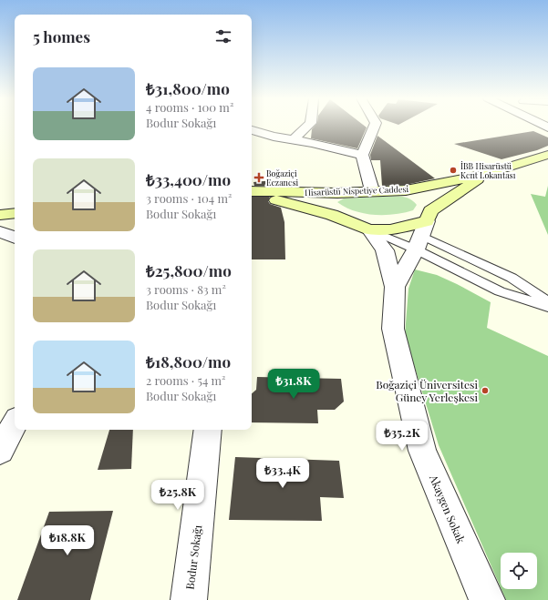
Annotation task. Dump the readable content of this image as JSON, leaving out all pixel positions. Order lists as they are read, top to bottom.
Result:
{
  "streets": {
    "main road": ["Hisarüstü Nispetiye Caddesi"],
    "street": ["Akaygen Sokak", "Bodur Sokağı"]
  },
  "places": {
    "other": ["İBB Hisarüstü Kent Lokantası", "Boğaziçi Üniversitesi Güney Yerleşkesi"],
    "health": ["Boğaziçi Eczanesi"]
  },
  "page": {
    "heading": "5 homes",
    "list": [
      {
        "name": "₺31,800/mo",
        "note": "4 rooms · 100 m² · Bodur Sokağı"
      },
      {
        "name": "₺33,400/mo",
        "note": "3 rooms · 104 m² · Bodur Sokağı"
      },
      {
        "name": "₺25,800/mo",
        "note": "3 rooms · 83 m² · Bodur Sokağı"
      },
      {
        "name": "₺18,800/mo",
        "note": "2 rooms · 54 m² · Bodur Sokağı"
      }
    ],
    "price": [
      "₺31.8K",
      "₺35.2K",
      "₺33.4K",
      "₺25.8K",
      "₺18.8K"
    ]
  }
}
